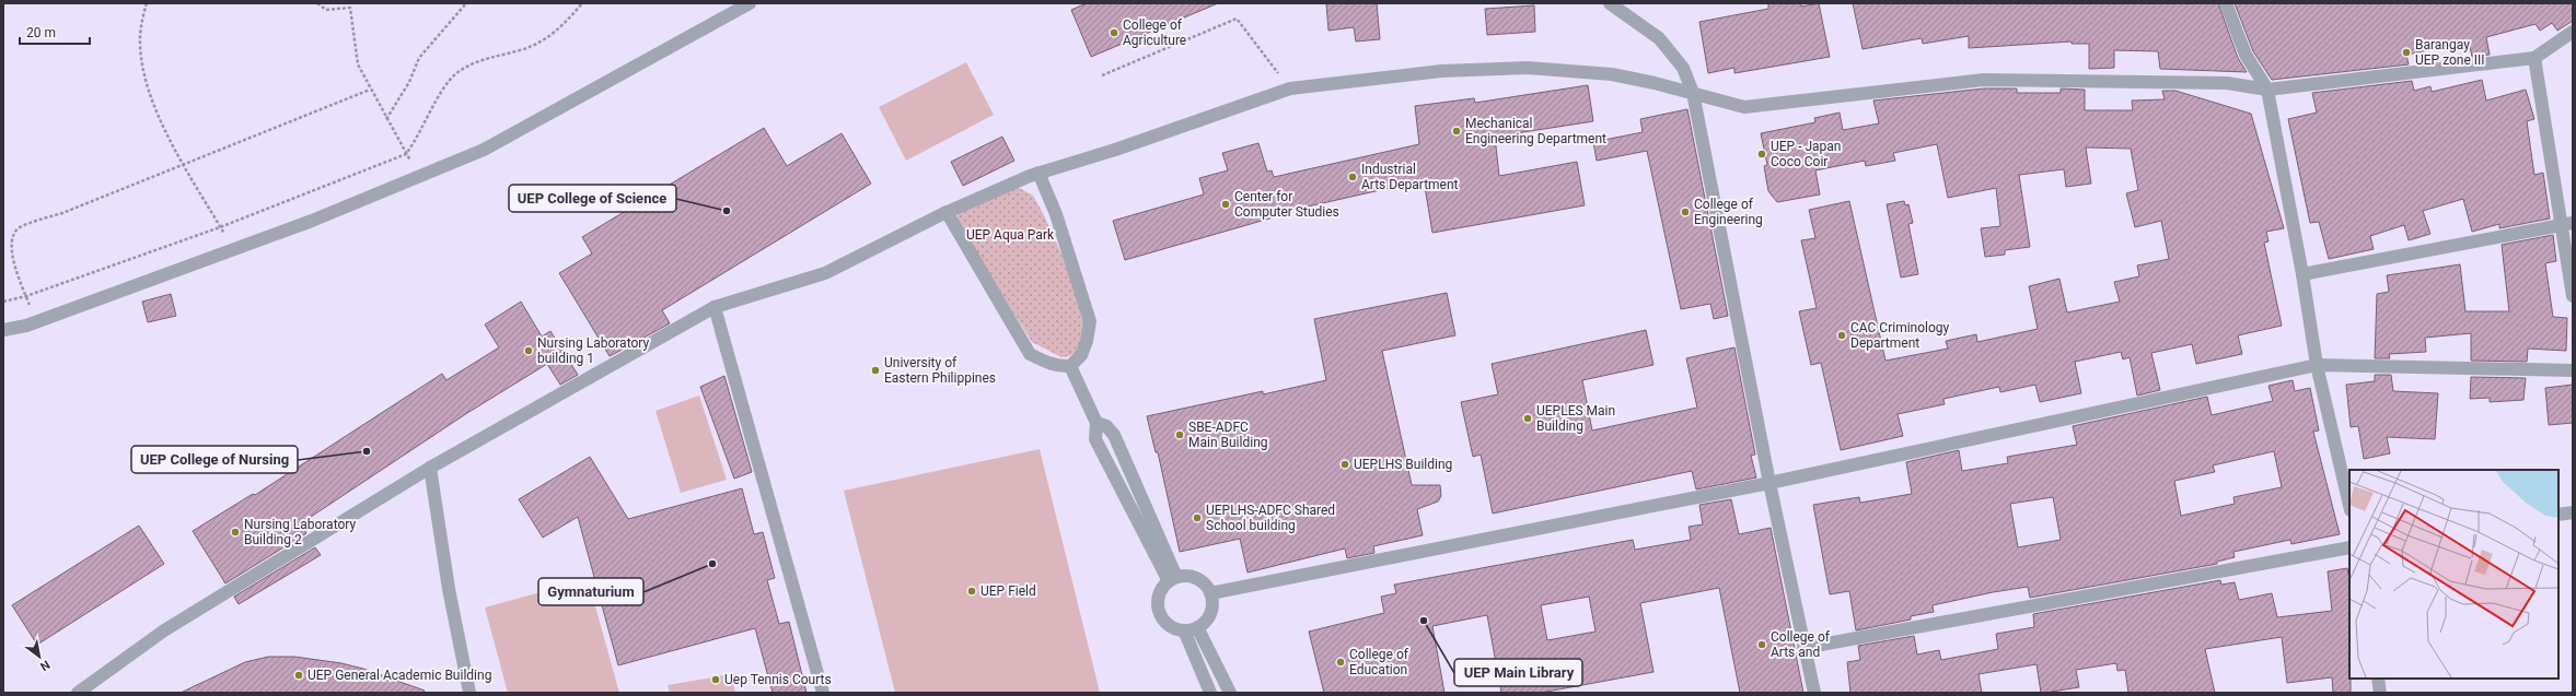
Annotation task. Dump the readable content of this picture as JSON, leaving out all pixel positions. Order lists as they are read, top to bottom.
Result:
{
  "parks": ["UEP Aqua Park"],
  "places": [
    "College of Agriculture",
    "Barangay UEP zone III",
    "Mechanical Engineering Department",
    "UEP - Japan Coco Coir",
    "Industrial Arts Department",
    "Center for Computer Studies",
    "UEP College of Science",
    "College of Engineering",
    "CAC Criminology Department",
    "Nursing Laboratory building 1",
    "University of Eastern Philippines",
    "UEPLES Main Building",
    "SBE-ADFC Main Building",
    "UEP College of Nursing",
    "UEPLHS Building",
    "UEPLHS-ADFC Shared School building",
    "Nursing Laboratory Building 2",
    "Gymnaturium",
    "UEP Field",
    "UEP Main Library",
    "College of Arts and",
    "College of Education",
    "UEP General Academic Building",
    "Uep Tennis Courts"
  ],
  "scale_bar": "20 m",
  "north": "bottom right"
}
